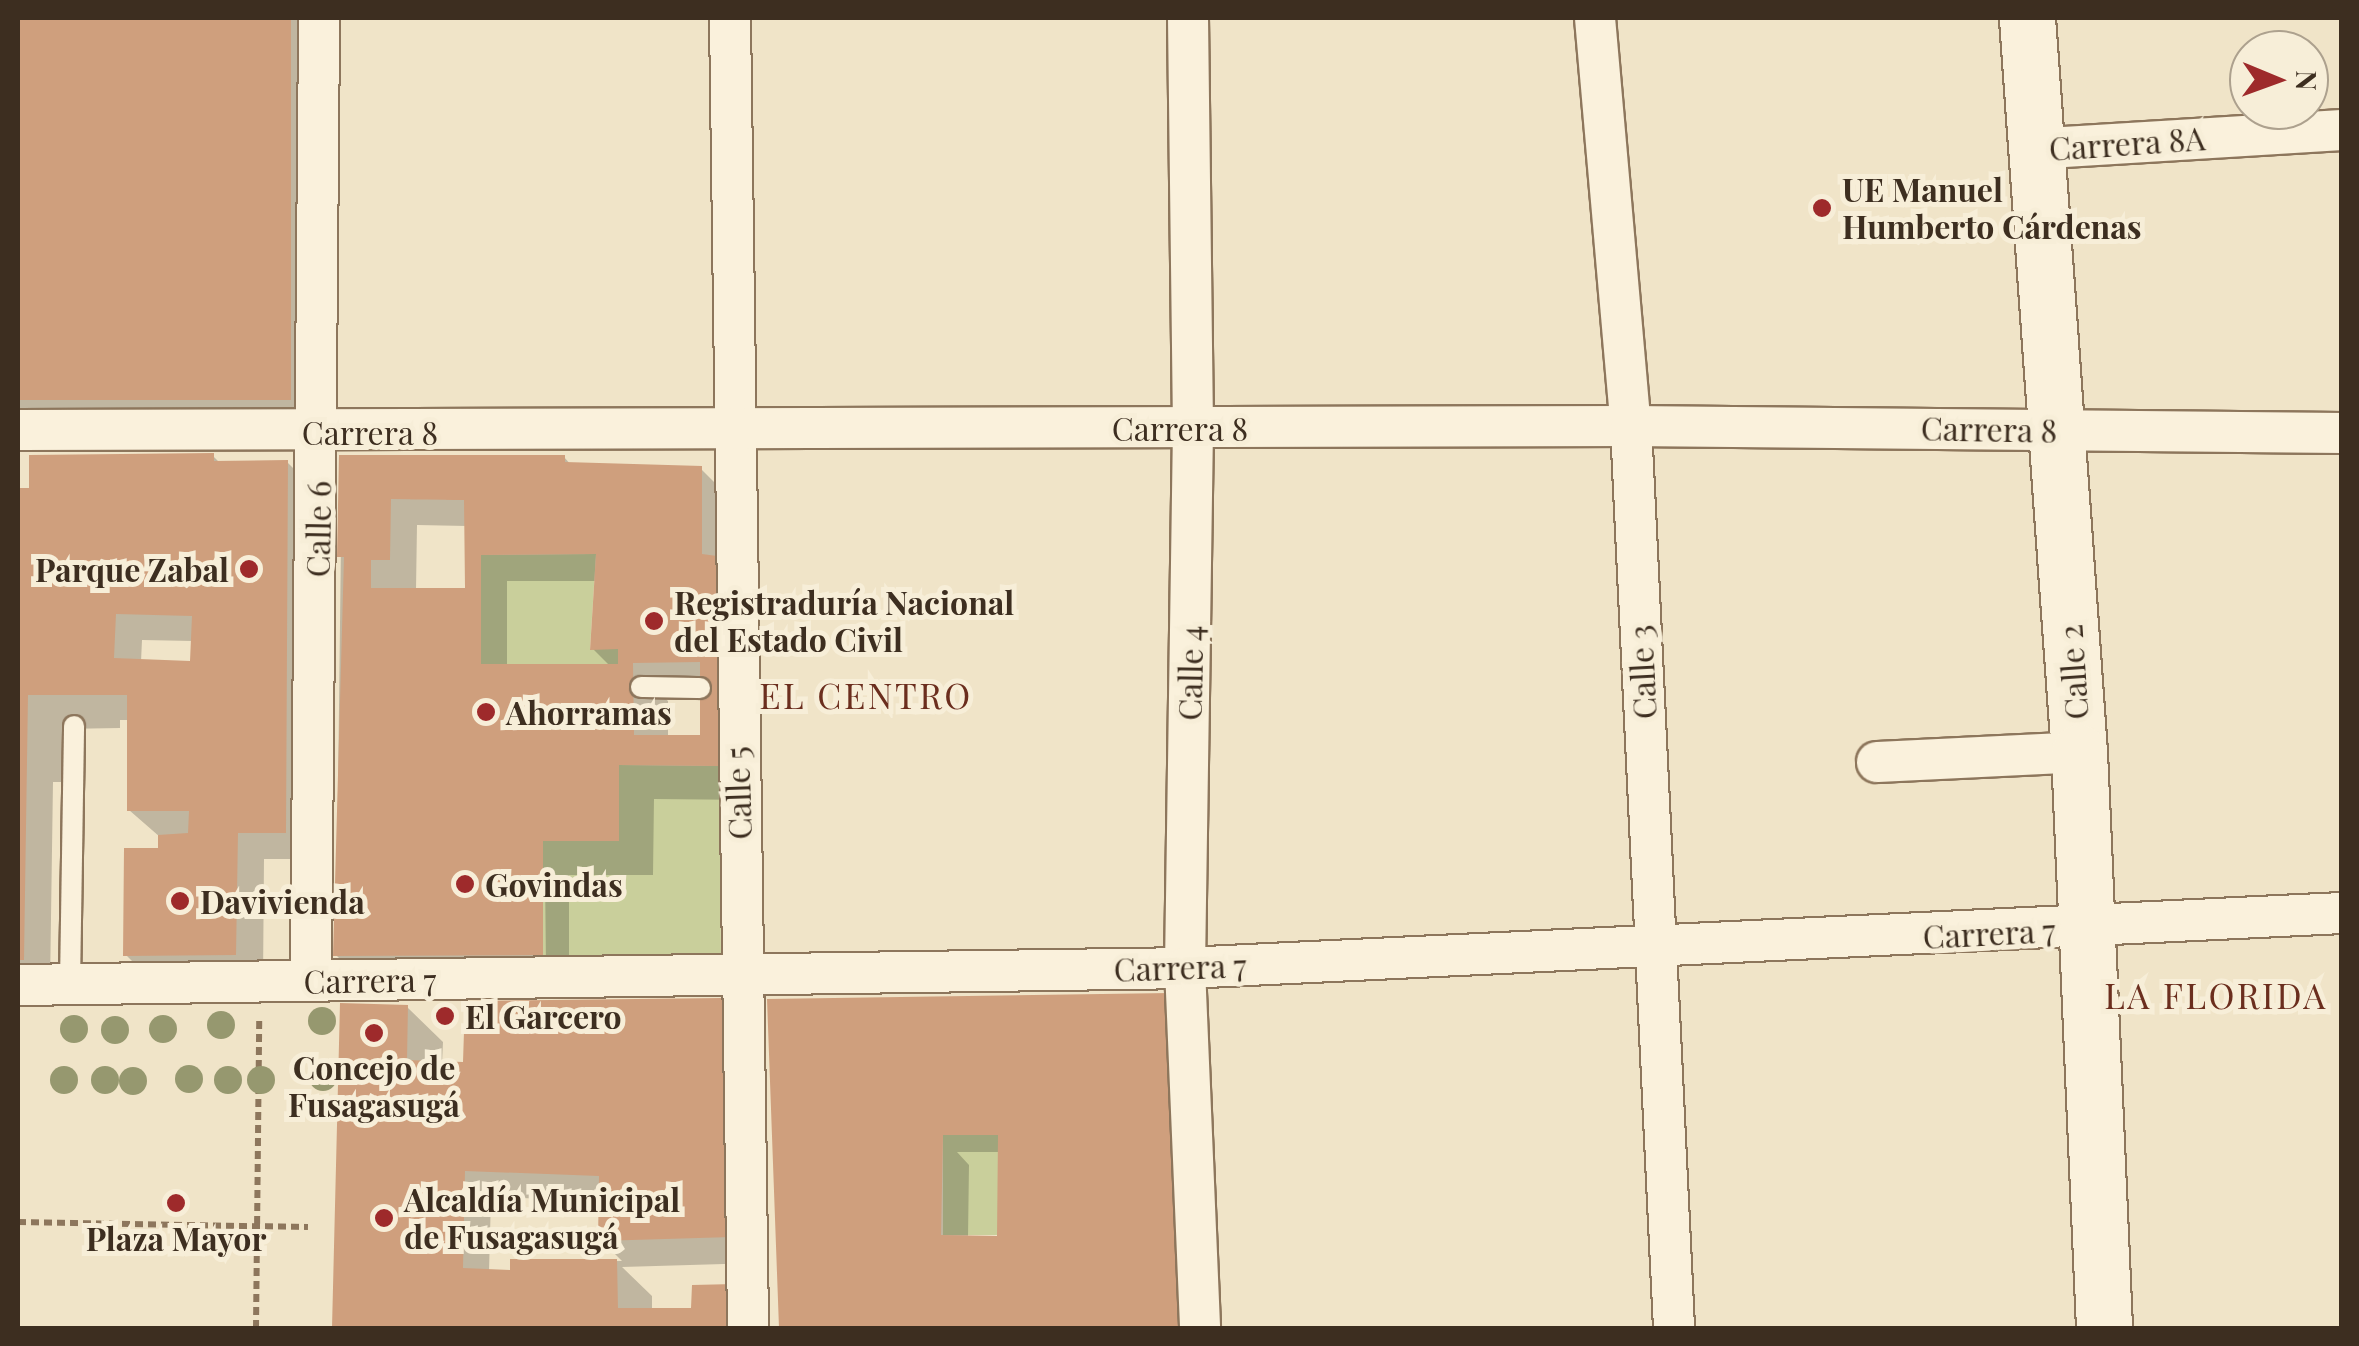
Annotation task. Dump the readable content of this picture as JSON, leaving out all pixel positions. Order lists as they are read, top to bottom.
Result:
{
  "streets": {
    "street": [
      "Carrera 8A",
      "Carrera 8",
      "Calle 6",
      "Calle 3",
      "Calle 2",
      "Calle 4",
      "Calle 5",
      "Carrera 7"
    ]
  },
  "crossings": [
    ["Carrera 8A", "Calle 2"],
    ["Carrera 8", "Calle 6"],
    ["Carrera 8", "Calle 3"],
    ["Carrera 8", "Calle 2"],
    ["Carrera 8", "Calle 4"],
    ["Carrera 8", "Calle 5"],
    ["Calle 6", "Carrera 7"],
    ["Calle 3", "Carrera 7"],
    ["Calle 2", "Carrera 7"],
    ["Calle 4", "Carrera 7"],
    ["Calle 5", "Carrera 7"]
  ],
  "districts": ["EL CENTRO", "LA FLORIDA"],
  "places": [
    "UE Manuel Humberto Cárdenas",
    "Parque Zabal",
    "Registraduría Nacional del Estado Civil",
    "Ahorramas",
    "Govindas",
    "Davivienda",
    "El Garcero",
    "Concejo de Fusagasugá",
    "Plaza Mayor",
    "Alcaldía Municipal de Fusagasugá"
  ],
  "north": "right"
}
